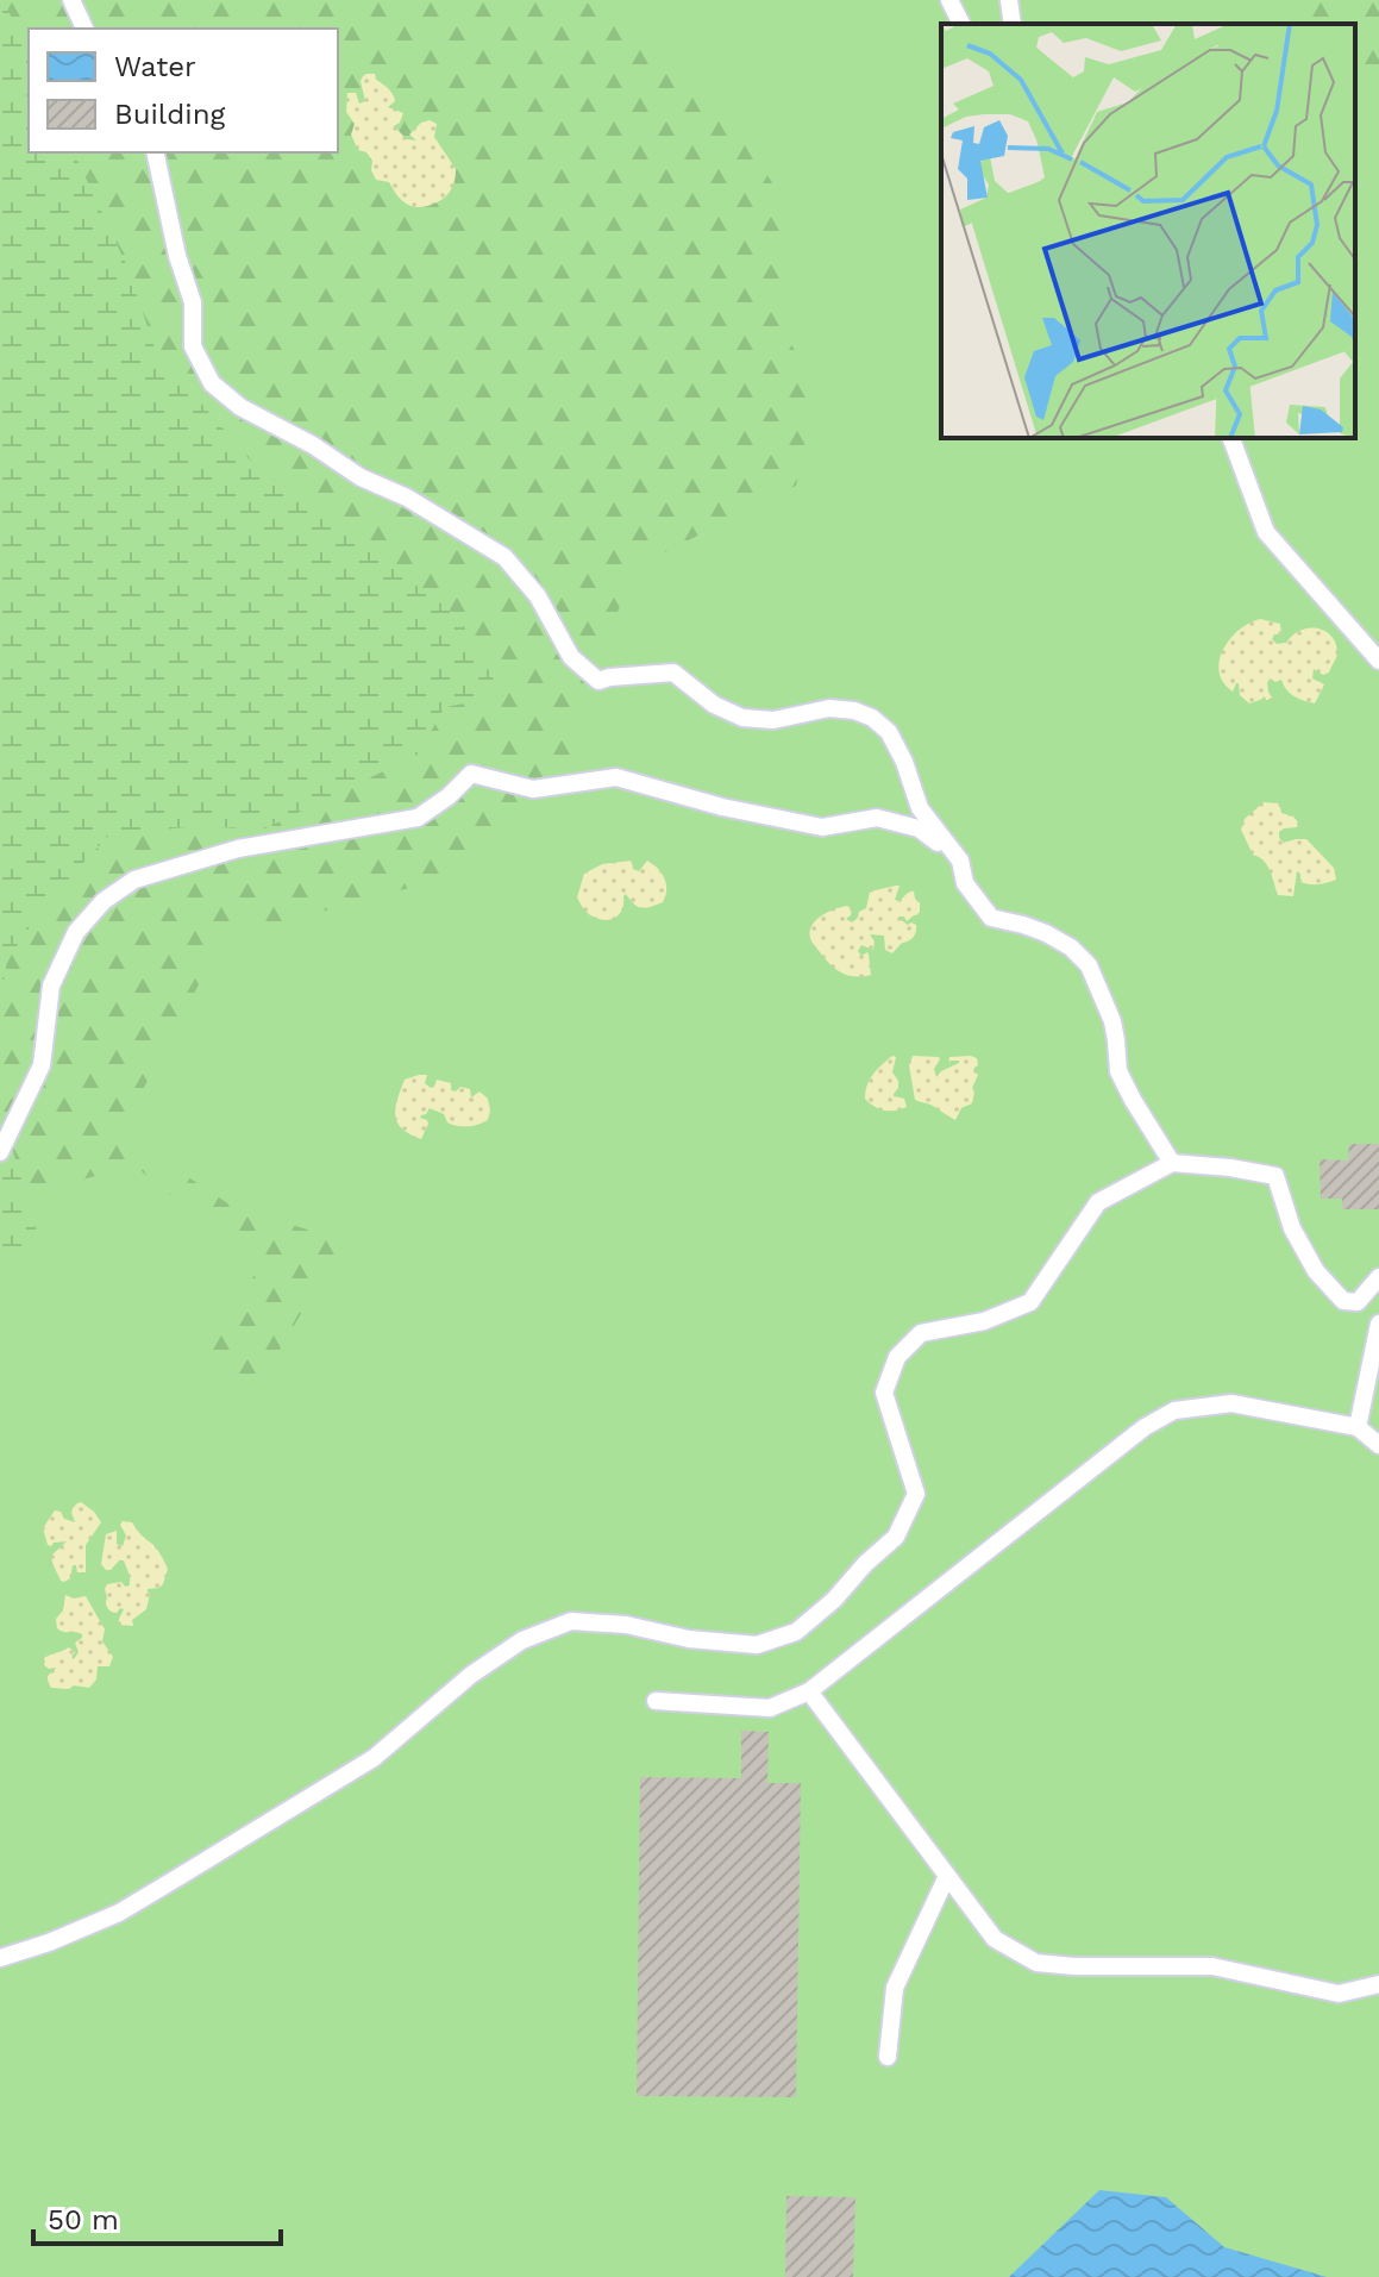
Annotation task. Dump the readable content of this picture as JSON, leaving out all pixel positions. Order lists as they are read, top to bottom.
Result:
{
  "legend": ["Water", "Building"],
  "scale_bar": "50 m"
}
